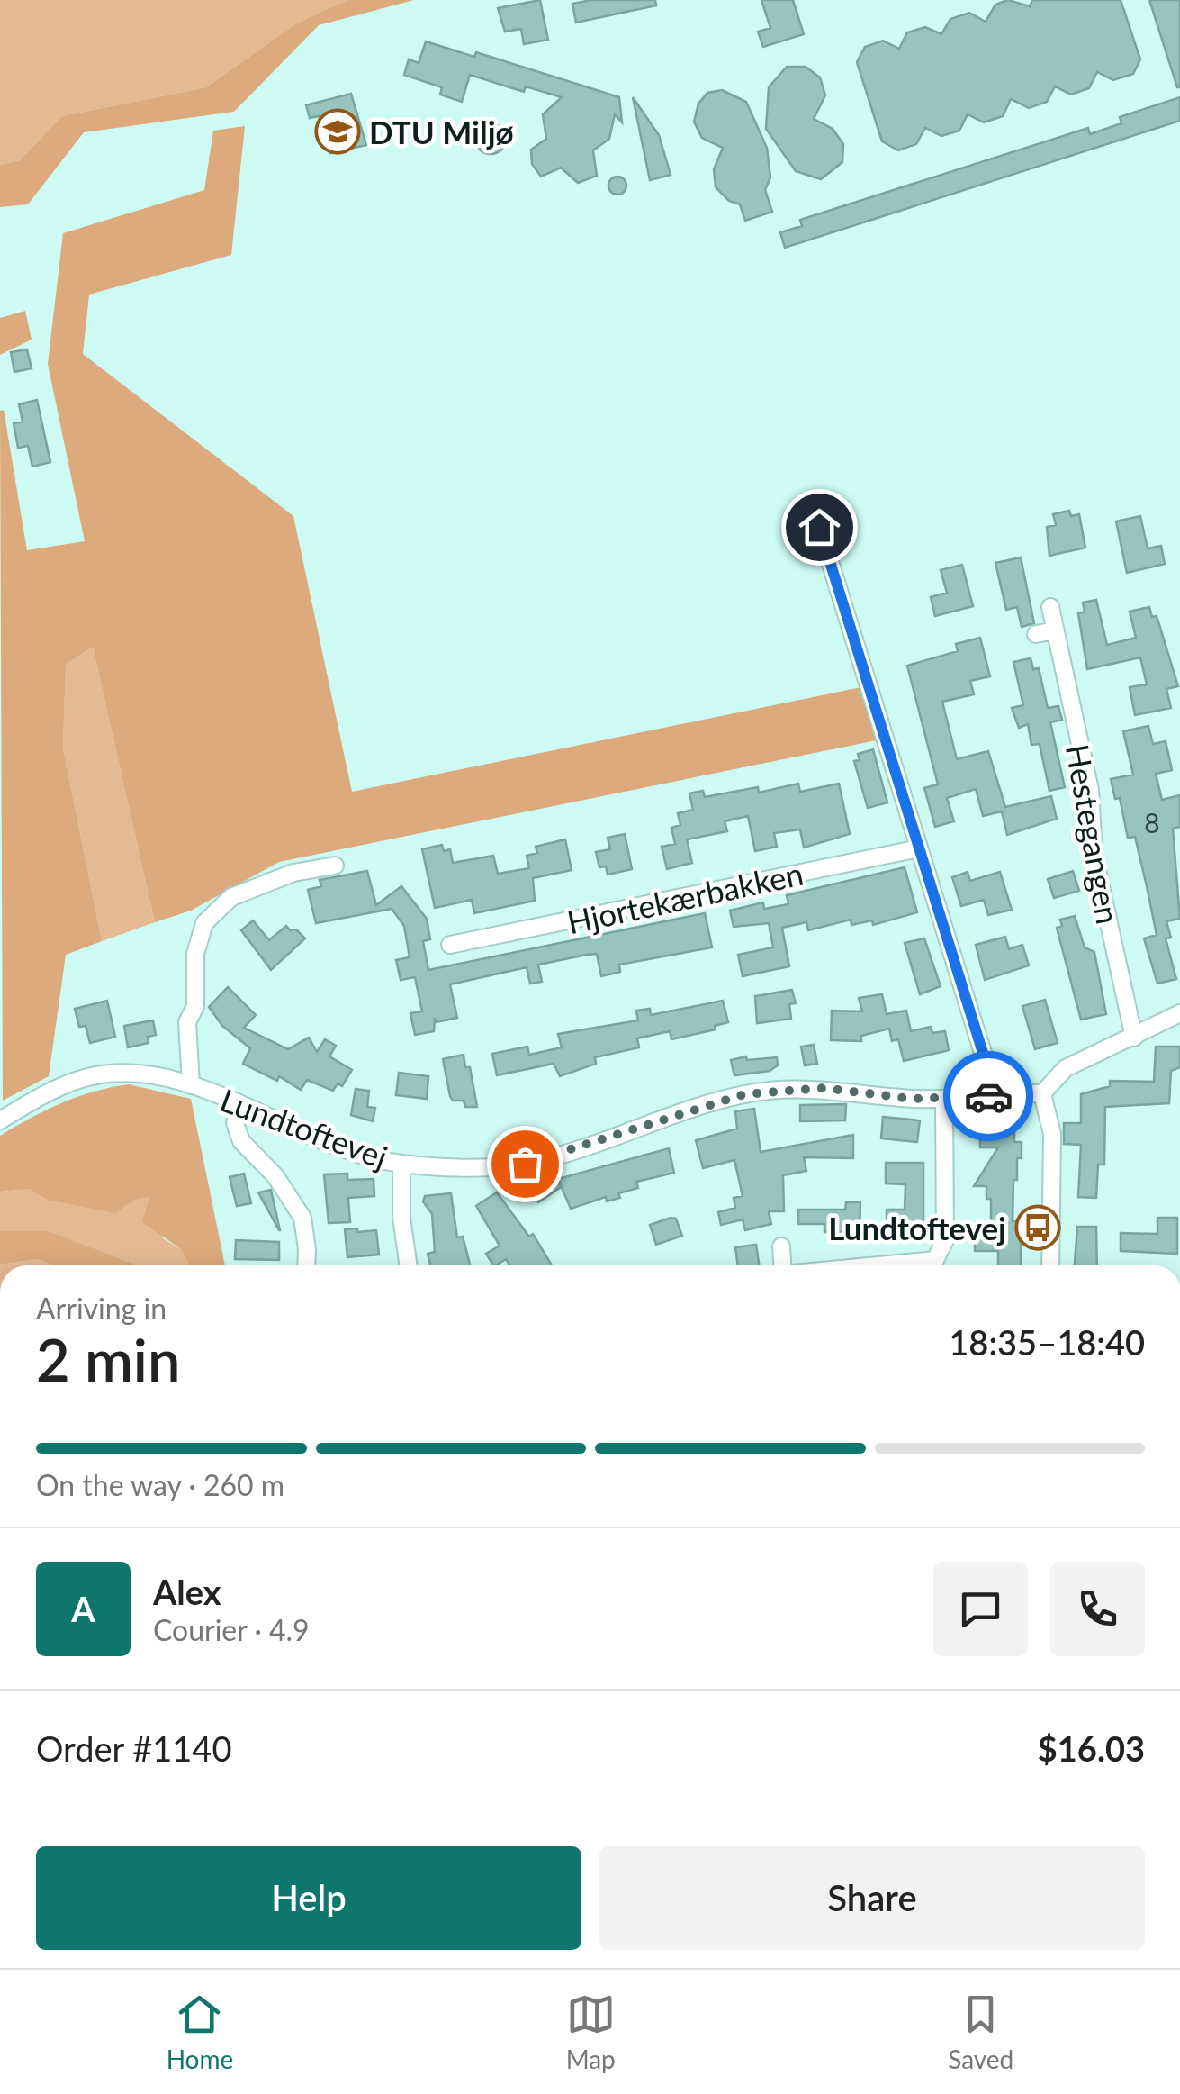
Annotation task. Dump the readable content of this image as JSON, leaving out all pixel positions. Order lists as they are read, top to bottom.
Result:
{
  "streets": {
    "street": ["Hestegangen", "Hjortekærbakken", "Lundtoftevej"]
  },
  "places": {
    "school or university": ["DTU Miljø"],
    "bus stop": ["Lundtoftevej"]
  },
  "house_numbers": ["8"],
  "page": {
    "heading": ["2 min", "Arriving in", "18:35–18:40"],
    "panel": [
      "Alex",
      "Courier · 4.9",
      "Order #1140",
      "$16.03"
    ],
    "bar": "On the way · 260 m",
    "round": "A",
    "buttons": ["Help", "Share"],
    "tabs": ["Home", "Map", "Saved"]
  }
}
